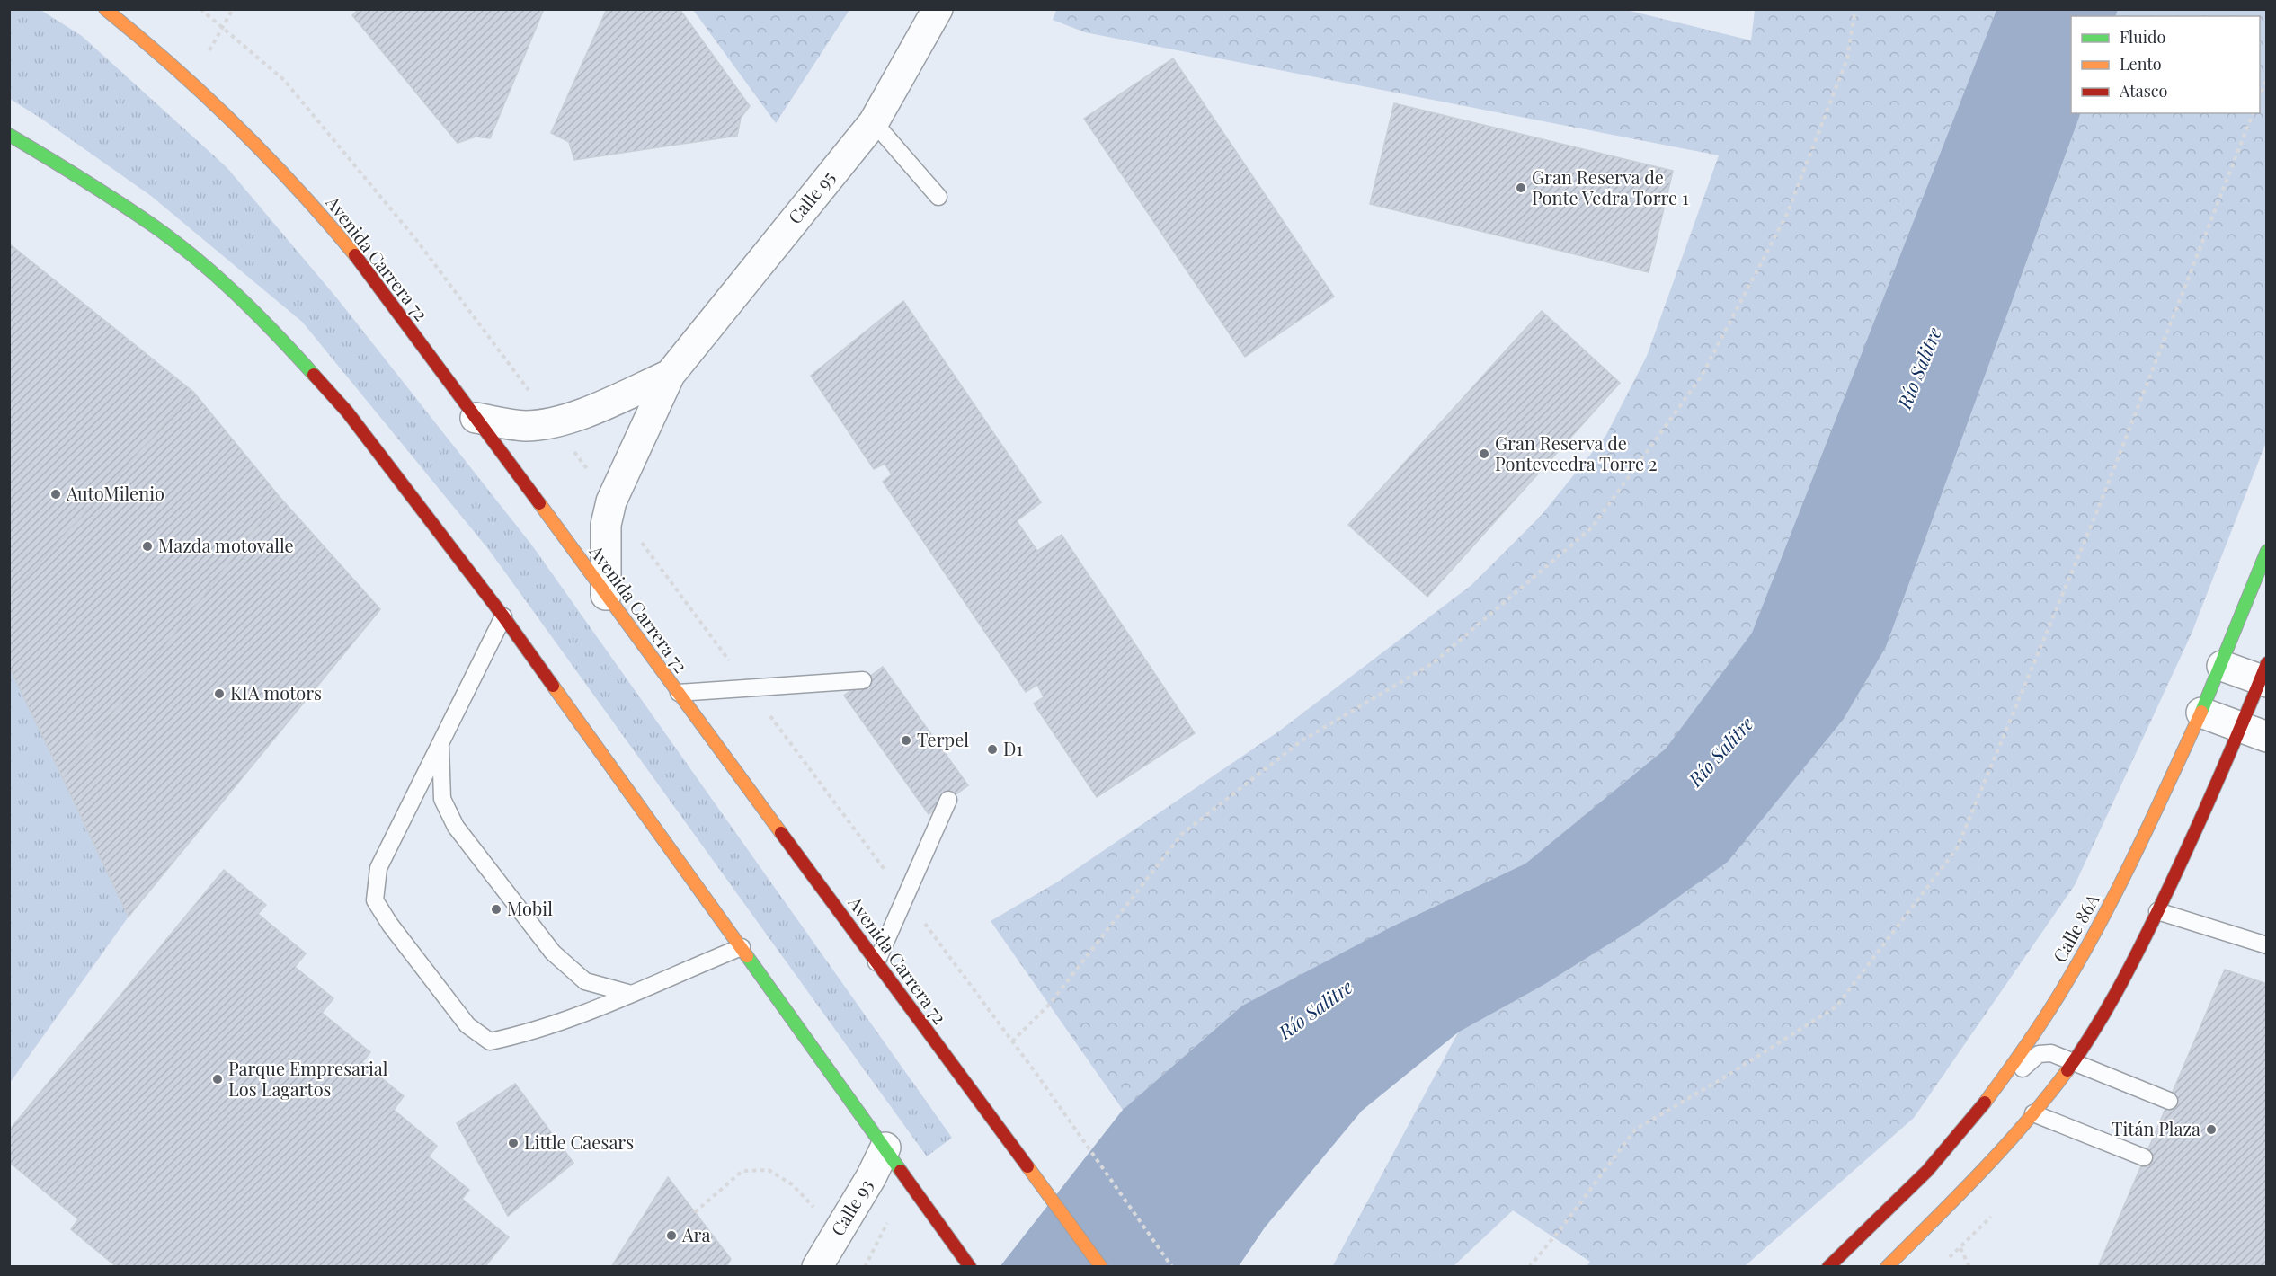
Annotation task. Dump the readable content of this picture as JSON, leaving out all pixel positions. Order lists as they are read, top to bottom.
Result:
{
  "streets": {
    "main road": ["Avenida Carrera 72", "Calle 86A"],
    "street": ["Calle 95", "Calle 93"]
  },
  "crossings": [
    ["Calle 95", "Avenida Carrera 72"]
  ],
  "water": ["Río Salitre"],
  "places": [
    "Gran Reserva de Ponte Vedra Torre 1",
    "Gran Reserva de Ponteveedra Torre 2",
    "AutoMilenio",
    "Mazda motovalle",
    "KIA motors",
    "Terpel",
    "D1",
    "Mobil",
    "Parque Empresarial Los Lagartos",
    "Titán Plaza",
    "Little Caesars",
    "Ara"
  ],
  "legend": ["Fluido", "Lento", "Atasco"]
}
